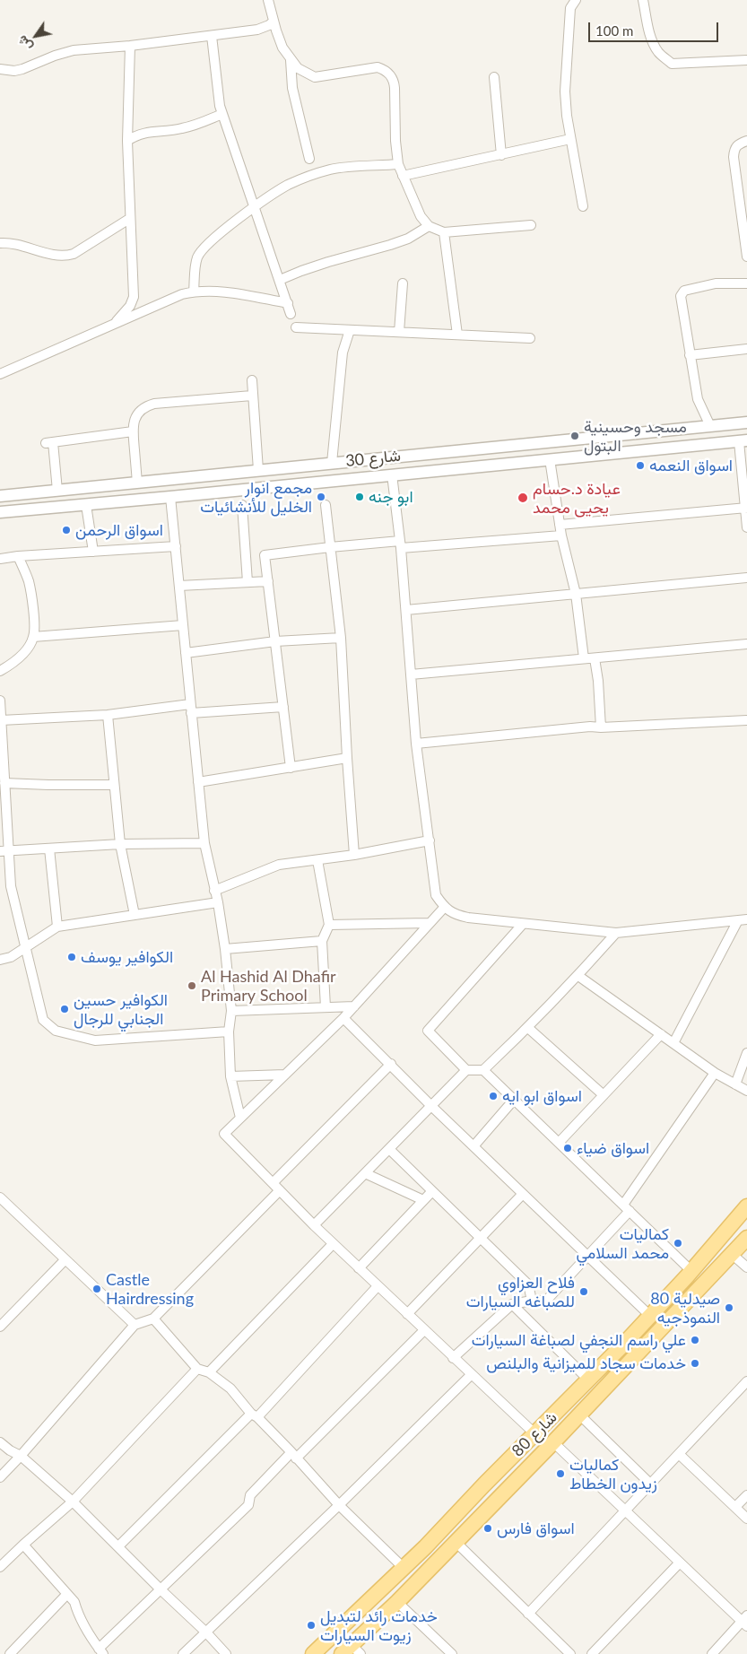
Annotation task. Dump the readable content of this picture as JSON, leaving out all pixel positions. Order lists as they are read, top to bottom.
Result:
{
  "streets": {
    "main road": ["شارع 80"],
    "street": ["شارع 30"]
  },
  "places": [
    "مسجد وحسينية البتول",
    "اسواق النعمه",
    "مجمع انوار الخليل للأنشائيات",
    "ابو جنه",
    "عيادة د.حسام يحيى محمد",
    "اسواق الرحمن",
    "الكوافير يوسف",
    "Al Hashid Al Dhafir Primary School",
    "الكوافير حسين الجنابي للرجال",
    "اسواق ابو ايه",
    "اسواق ضياء",
    "كماليات محمد السلامي",
    "Castle Hairdressing",
    "فلاح العزاوي للصباغه السيارات",
    "صيدلية 80 النموذجيه",
    "علي راسم النجفي لصباغة السيارات",
    "خدمات سجاد للميزانية والبلنص",
    "كماليات زيدون الخطاط",
    "اسواق فارس",
    "خدمات رائد لتبديل زيوت السيارات"
  ],
  "scale_bar": "100 m",
  "north": "bottom left"
}
